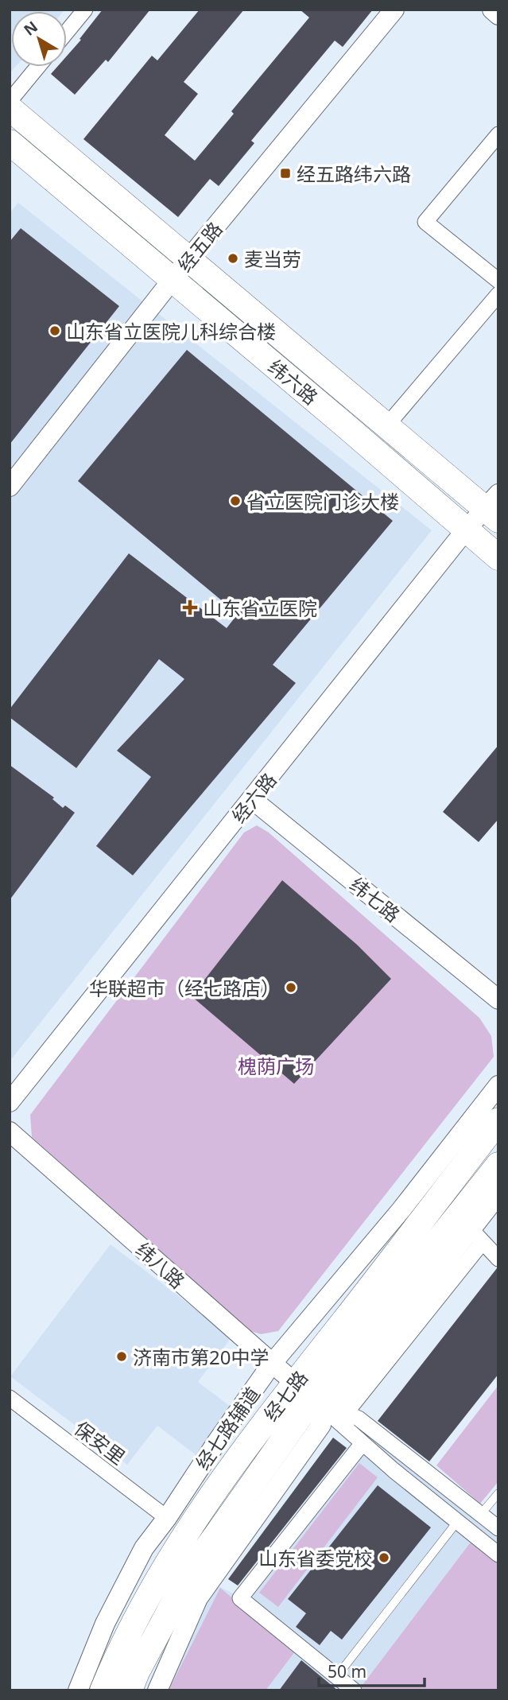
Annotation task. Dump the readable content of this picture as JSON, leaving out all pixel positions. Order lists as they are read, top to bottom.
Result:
{
  "streets": {
    "main road": ["纬六路", "经七路"],
    "street": [
      "经五路",
      "经六路",
      "纬七路",
      "纬八路",
      "经七路辅道",
      "保安里"
    ]
  },
  "crossings": [
    ["经五路", "纬六路"],
    ["纬六路", "经六路"],
    ["经六路", "纬七路"],
    ["纬八路", "经七路"],
    ["纬八路", "经七路辅道"],
    ["经七路辅道", "保安里"]
  ],
  "parks": ["槐荫广场"],
  "places": {
    "transit": ["经五路纬六路"],
    "other": [
      "麦当劳",
      "山东省立医院儿科综合楼",
      "省立医院门诊大楼",
      "华联超市（经七路店）",
      "济南市第20中学",
      "山东省委党校"
    ],
    "health": ["山东省立医院"]
  },
  "scale_bar": "50 m",
  "north": "top left"
}
